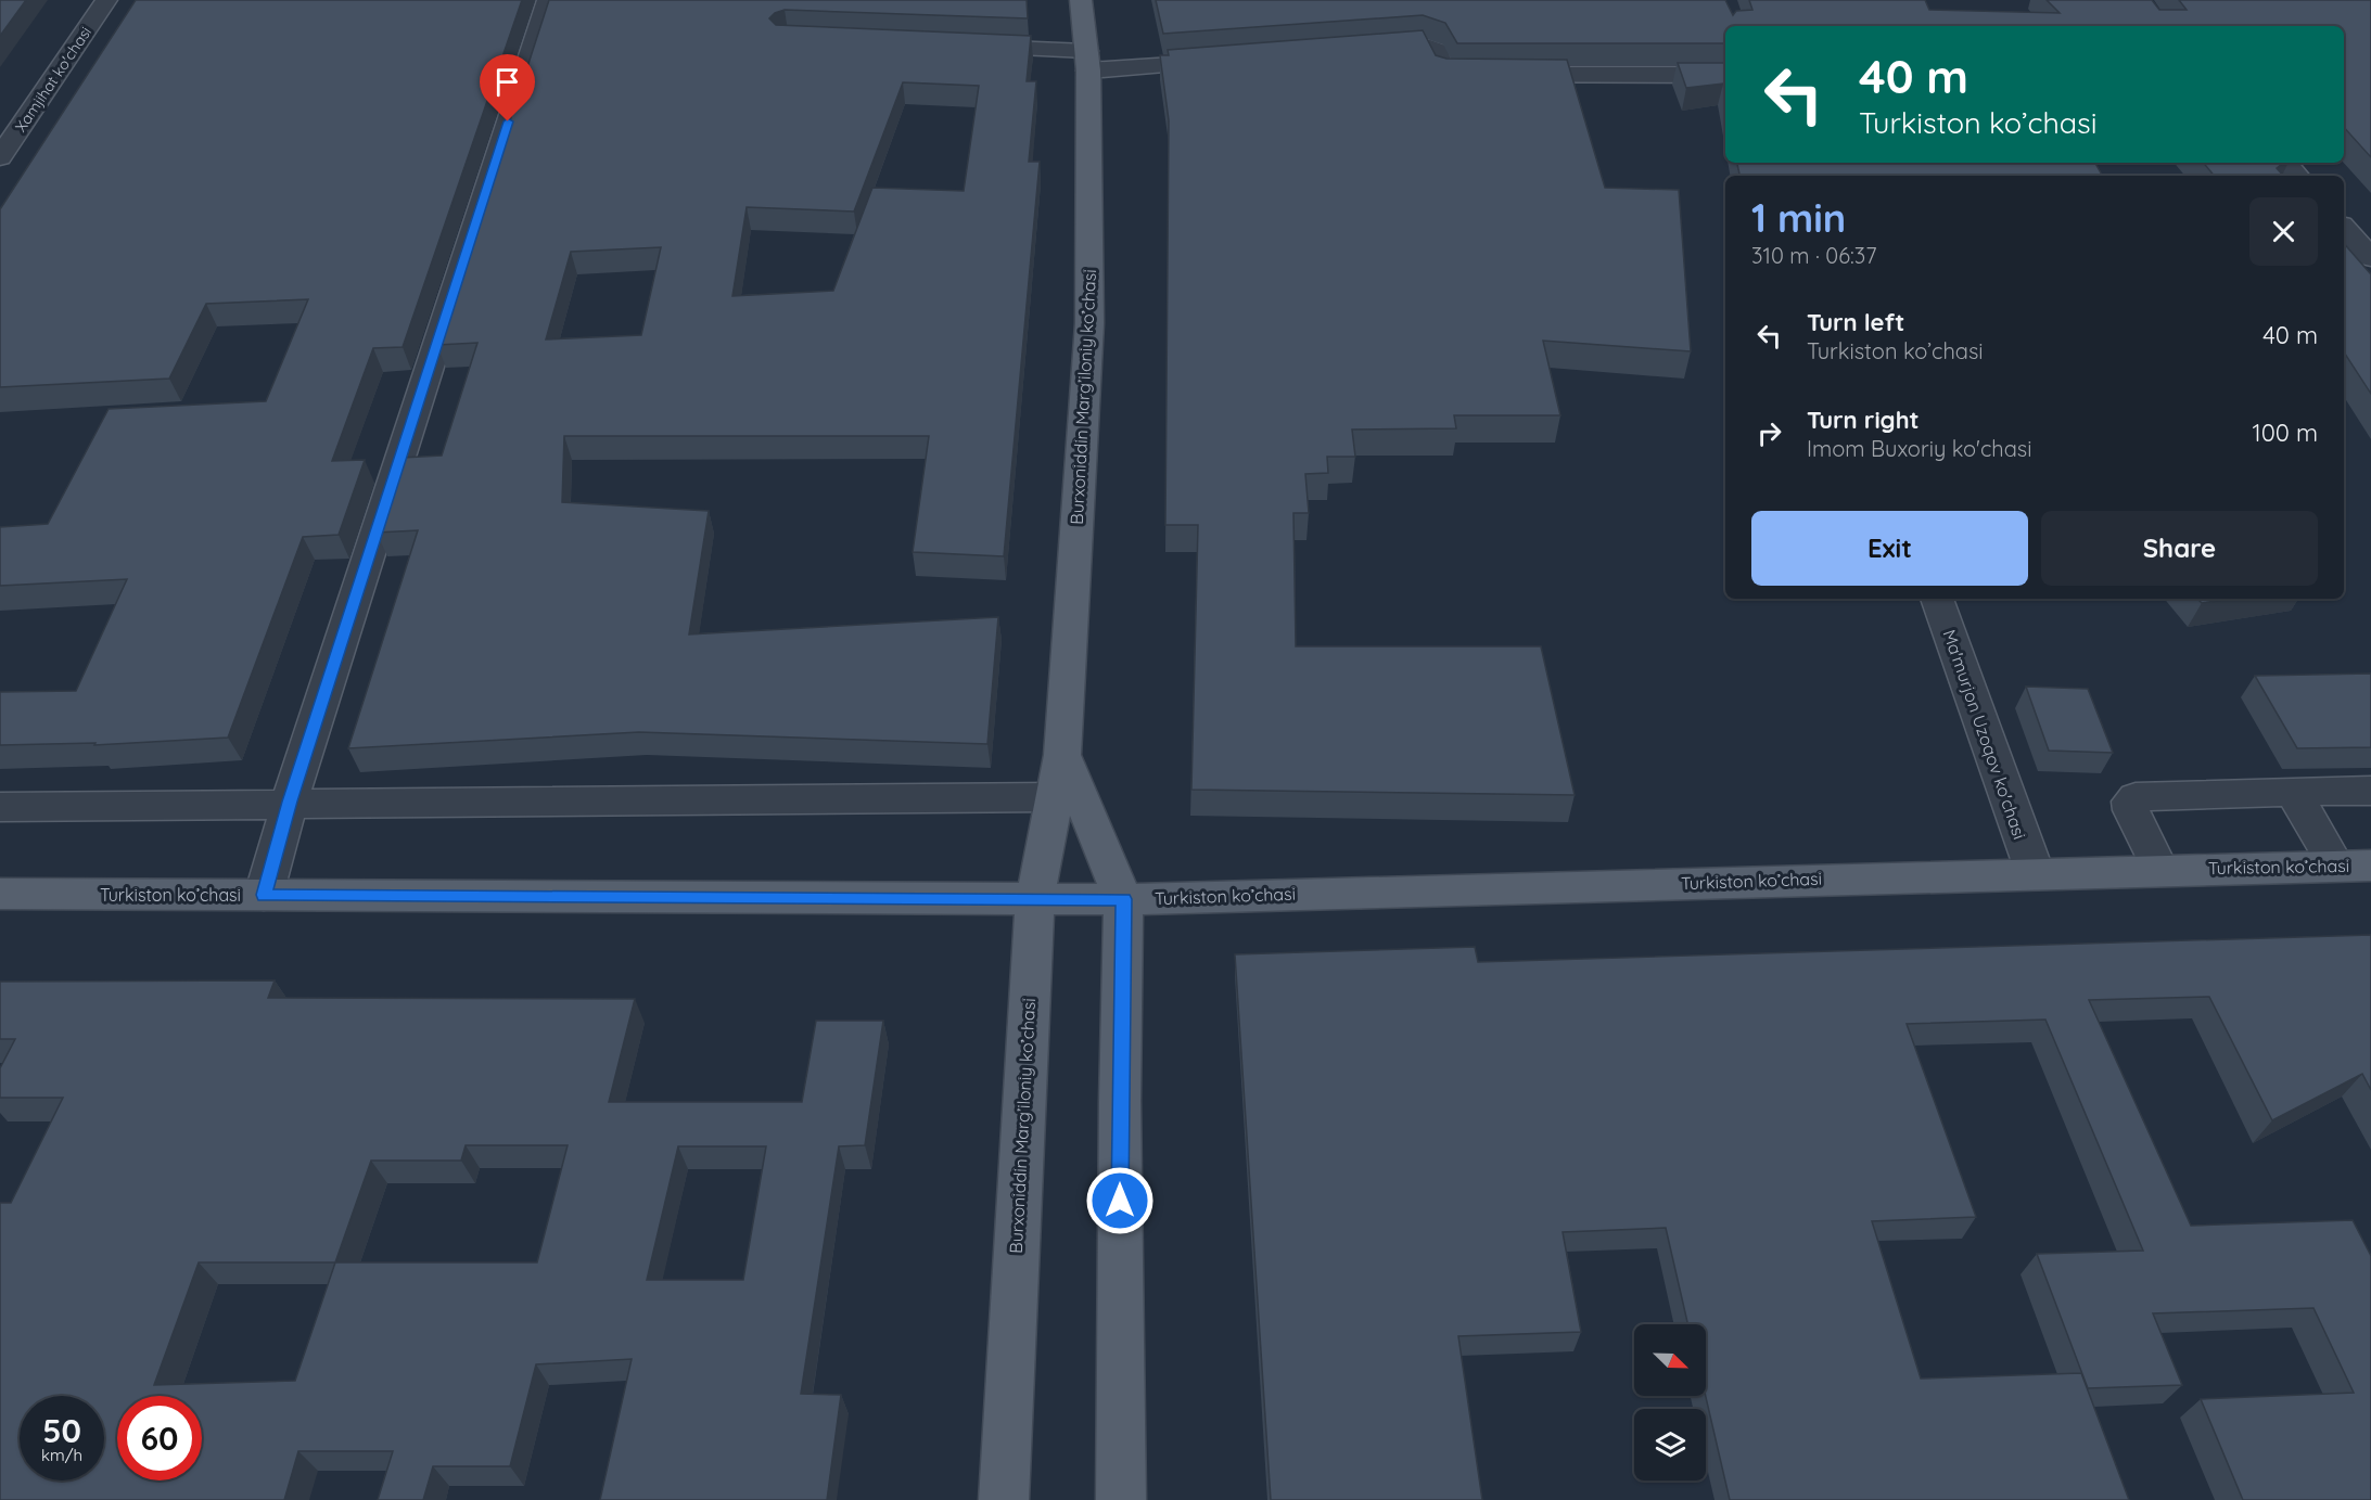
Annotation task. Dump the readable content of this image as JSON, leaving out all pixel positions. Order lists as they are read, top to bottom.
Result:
{
  "streets": {
    "main road": ["Burxoniddin Marg’iloniy ko’chasi", "Turkiston ko’chasi"],
    "street": ["Xamjihat ko'chasi", "Maʼmurjon Uzoqov ko'chasi"]
  },
  "crossings": [
    ["Burxoniddin Marg’iloniy ko’chasi", "Turkiston ko’chasi"],
    ["Maʼmurjon Uzoqov ko'chasi", "Turkiston ko’chasi"]
  ],
  "north": "bottom right",
  "page": {
    "turn": ["40 m", "Turkiston ko’chasi"],
    "heading": ["1 min", "310 m · 06:37"],
    "list": [
      {
        "name": "Turn left",
        "note": "Turkiston ko’chasi",
        "value": "40 m"
      },
      {
        "name": "Turn right",
        "note": "Imom Buxoriy ko'chasi",
        "value": "100 m"
      }
    ],
    "buttons": ["Exit", "Share"],
    "speed": "50 km/h",
    "limit": "60"
  }
}
